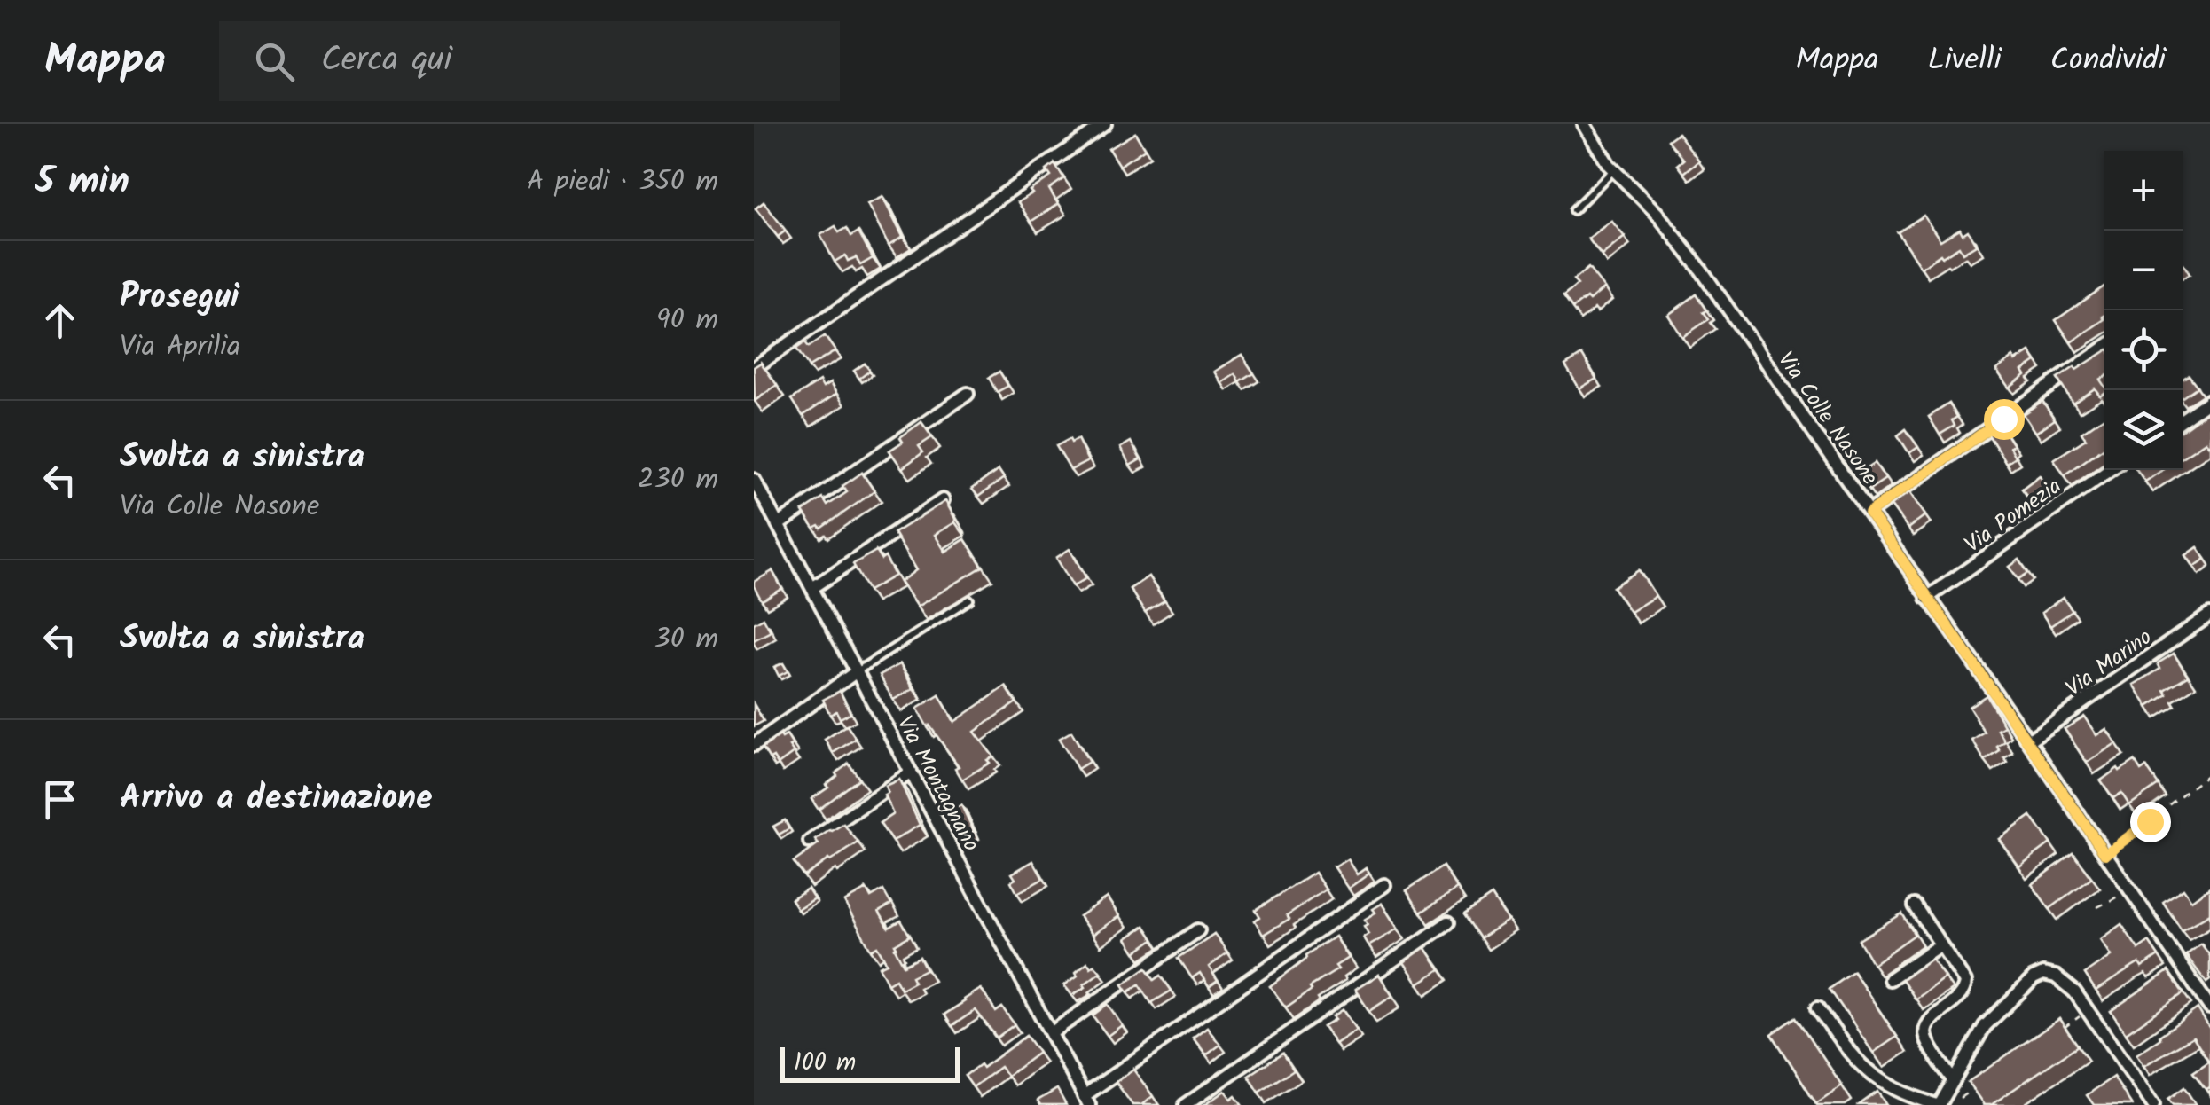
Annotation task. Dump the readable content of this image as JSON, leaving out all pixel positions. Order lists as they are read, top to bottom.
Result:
{
  "streets": {
    "street": [
      "Via Colle Nasone",
      "Via Pomezia",
      "Via Marino",
      "Via Montagnano"
    ]
  },
  "crossings": [
    ["Via Colle Nasone", "Via Pomezia"],
    ["Via Colle Nasone", "Via Marino"]
  ],
  "scale_bar": "100 m",
  "page": {
    "header": "Mappa",
    "search": "Cerca qui",
    "nav": ["Mappa", "Livelli", "Condividi"],
    "heading": ["5 min", "A piedi · 350 m"],
    "map_buttons": ["+", "−"],
    "list": [
      ["Prosegui", "Via Aprilia", "90 m"],
      ["Svolta a sinistra", "Via Colle Nasone", "230 m"],
      ["Svolta a sinistra", "30 m"],
      "Arrivo a destinazione"
    ],
    "scale": "100 m"
  }
}
